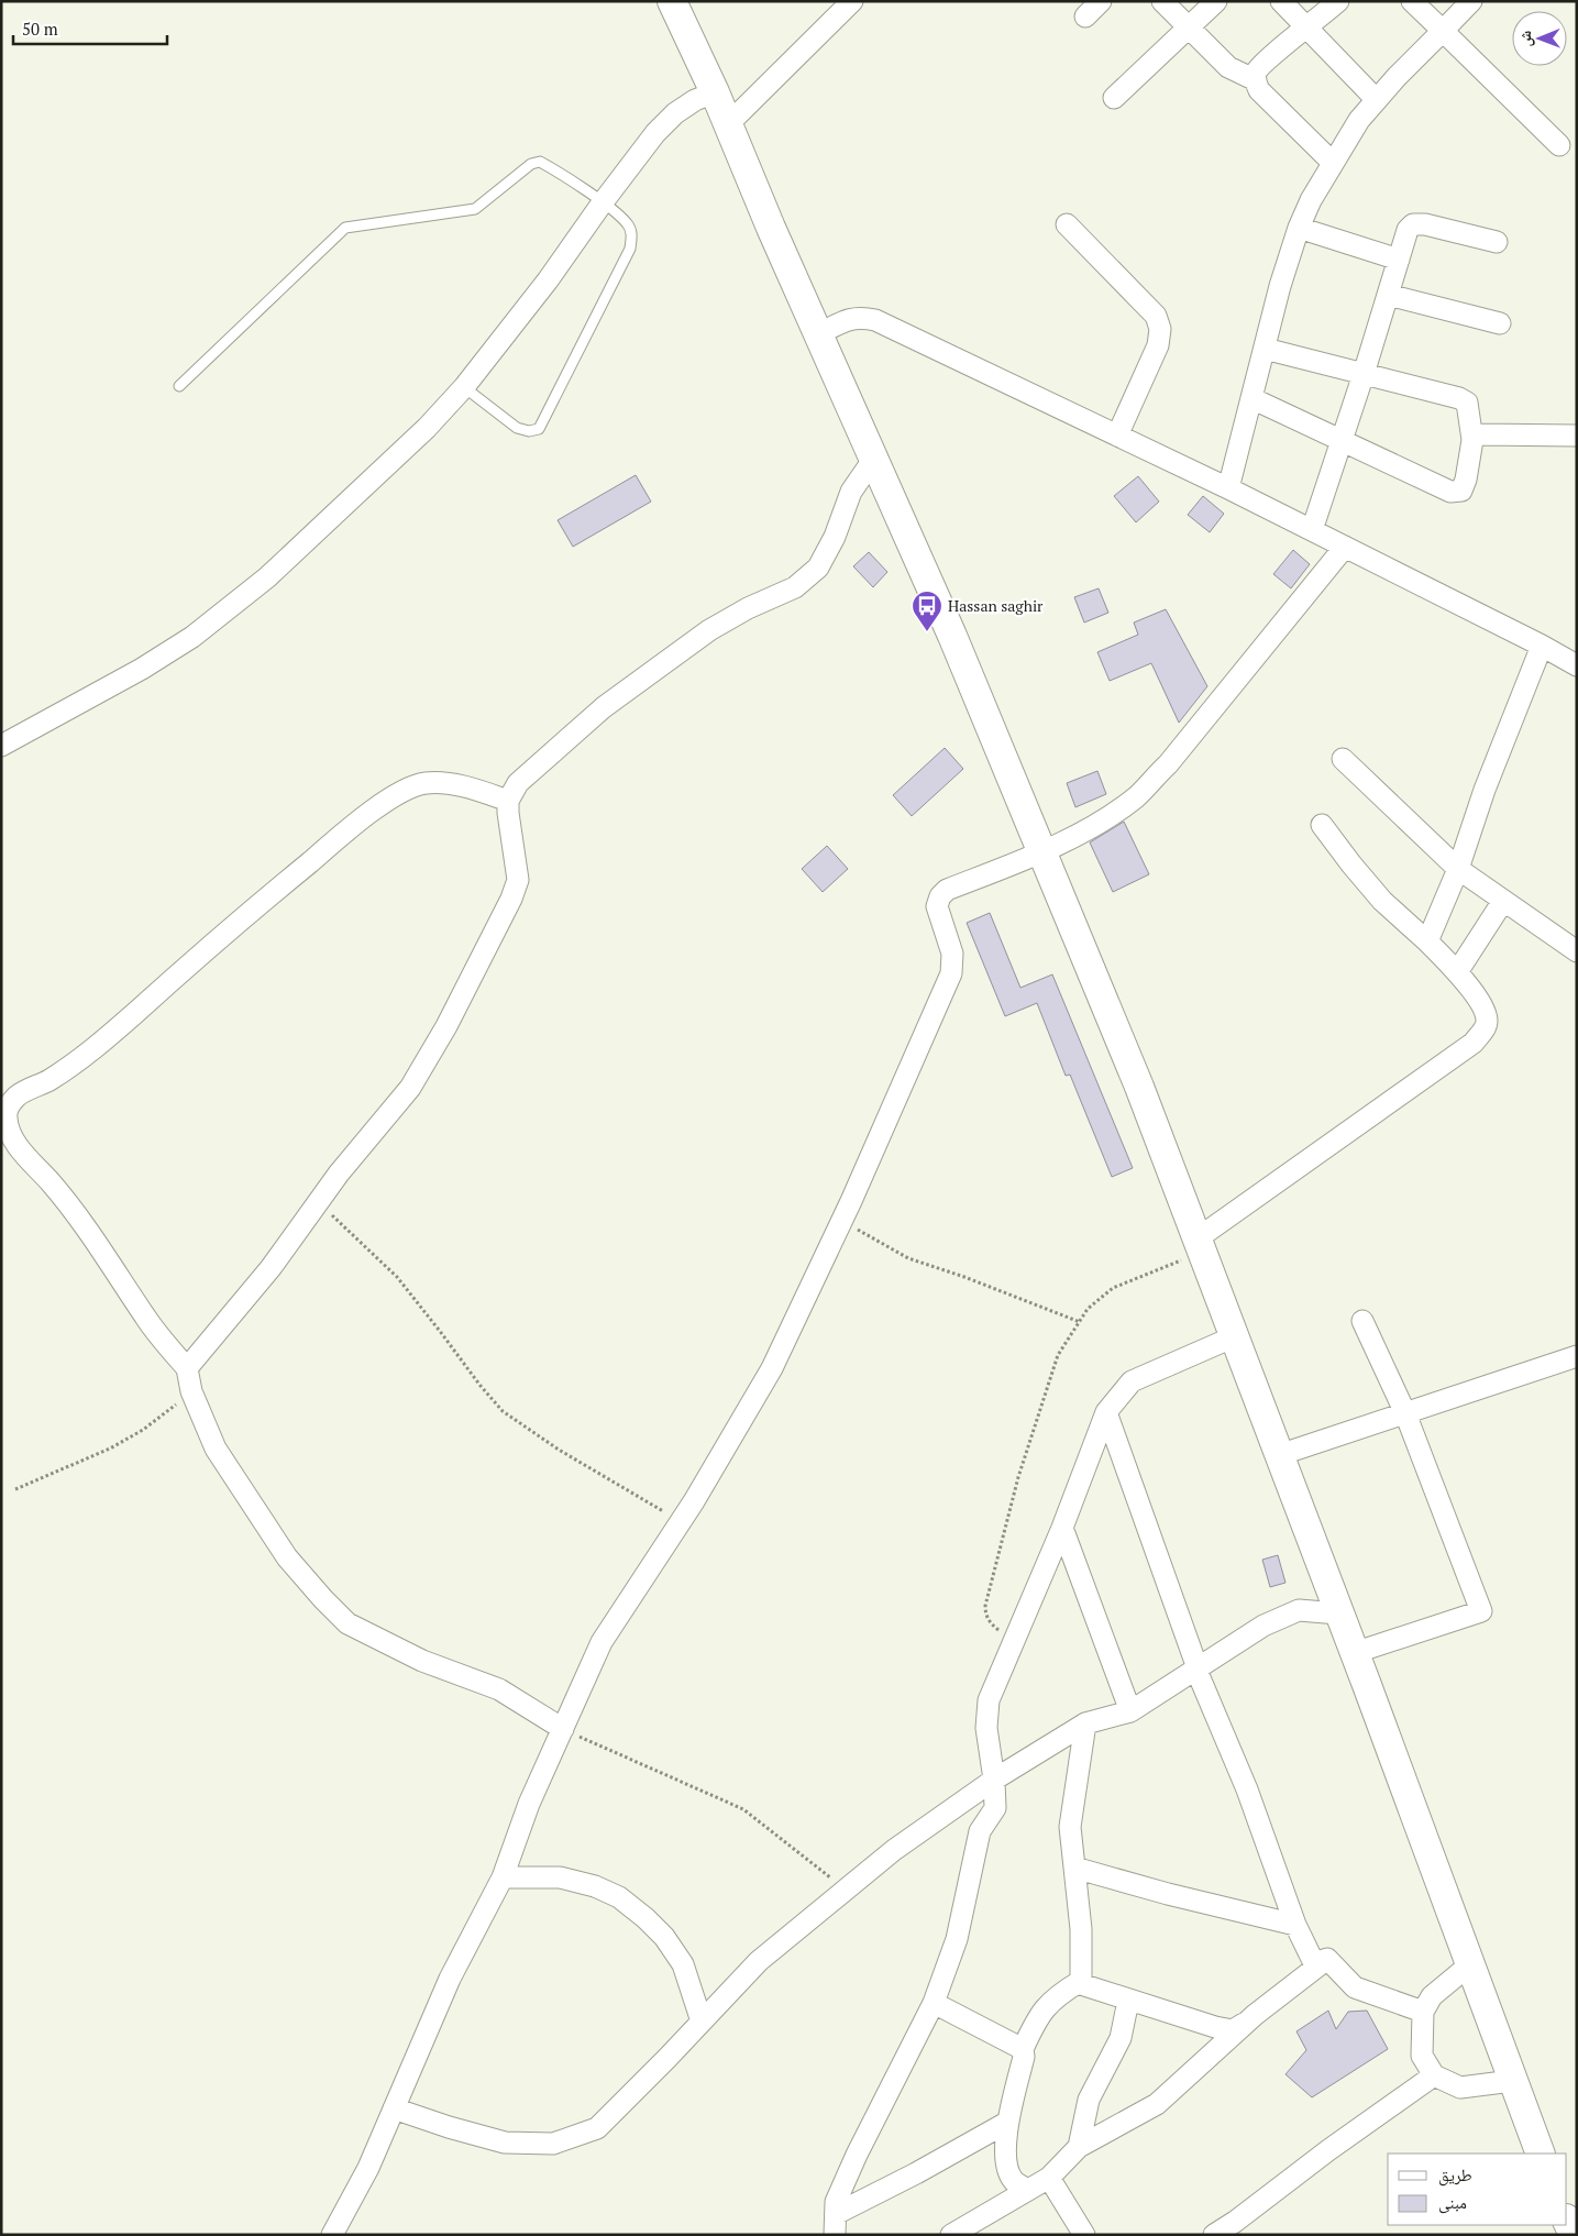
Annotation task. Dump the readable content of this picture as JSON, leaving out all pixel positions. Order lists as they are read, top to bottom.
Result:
{
  "places": {
    "bus stop": ["Hassan saghir"]
  },
  "legend": ["طريق", "مبنى"],
  "scale_bar": "50 m",
  "north": "left"
}
